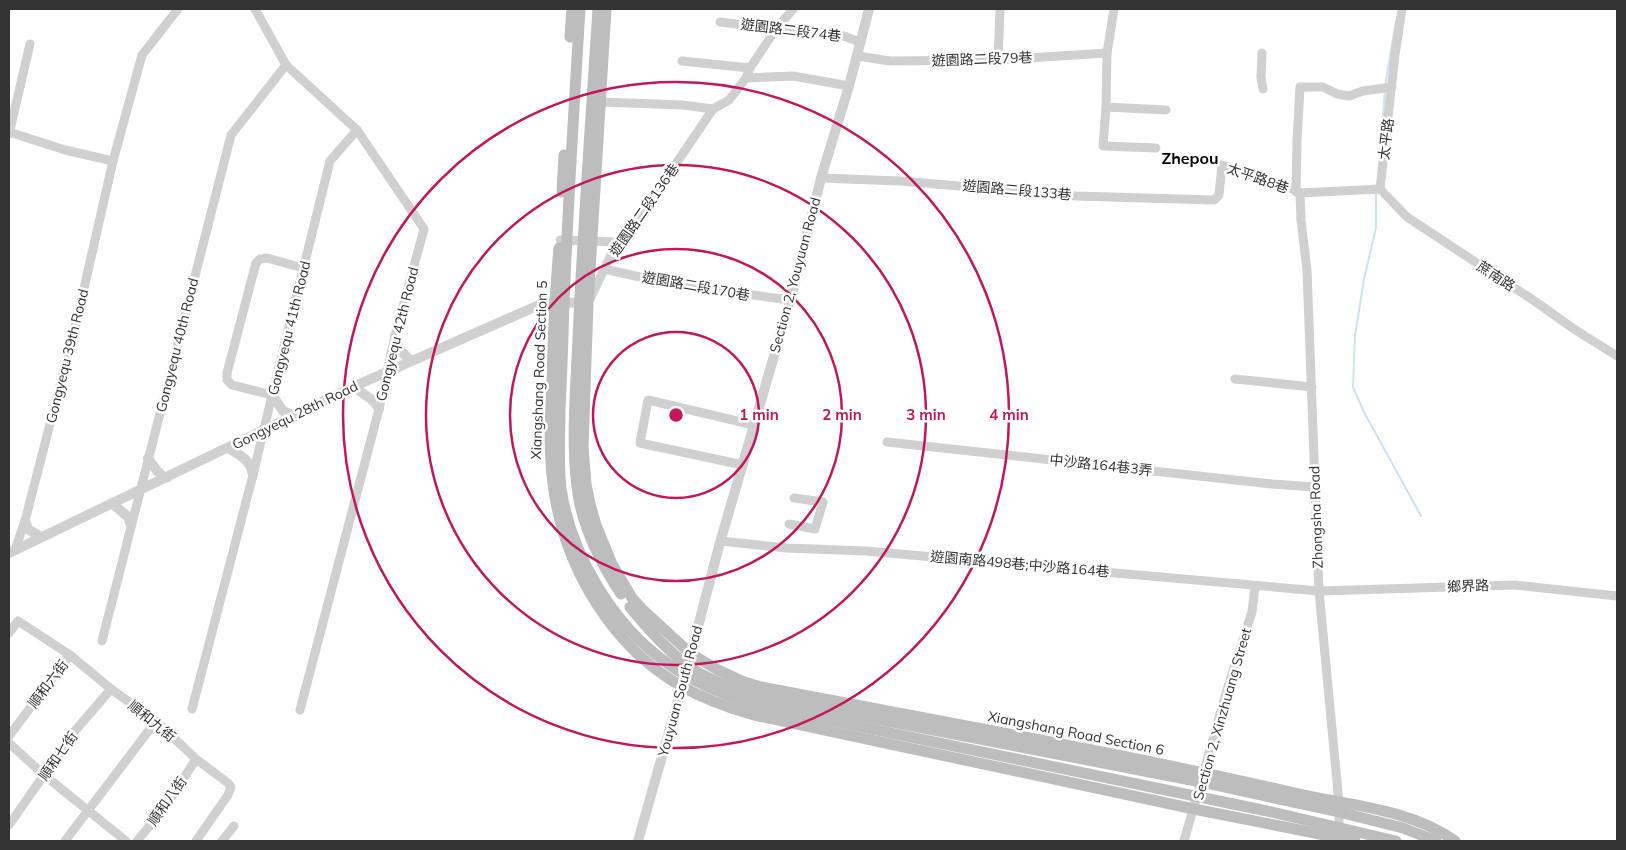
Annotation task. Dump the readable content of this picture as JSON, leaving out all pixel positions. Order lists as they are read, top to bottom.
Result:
{
  "streets": {
    "main road": ["Xiangshang Road Section 5", "Xiangshang Road Section 6"],
    "street": [
      "遊園路二段74巷",
      "遊園路二段79巷",
      "太平路",
      "太平路8巷",
      "遊園路二段133巷",
      "遊園路二段136巷",
      "Section 2, Youyuan Road",
      "蔗南路",
      "遊園路二段170巷",
      "Gongyequ 41th Road",
      "Gongyequ 42th Road",
      "Gongyequ 40th Road",
      "Gongyequ 39th Road",
      "Gongyequ 28th Road",
      "中沙路164巷3弄",
      "Zhongsha Road",
      "遊園南路498巷;中沙路164巷",
      "鄉界路",
      "順和六街",
      "Youyuan South Road",
      "Section 2, Xinzhuang Street",
      "順和九街",
      "順和七街",
      "順和八街"
    ]
  },
  "crossings": [
    ["遊園路二段74巷", "Section 2, Youyuan Road"],
    ["遊園路二段79巷", "Section 2, Youyuan Road"],
    ["太平路", "蔗南路"],
    ["太平路", "Zhongsha Road"],
    ["太平路8巷", "遊園路二段133巷"],
    ["太平路8巷", "Zhongsha Road"],
    ["遊園路二段133巷", "Section 2, Youyuan Road"],
    ["遊園路二段136巷", "遊園路二段170巷"],
    ["遊園路二段136巷", "Gongyequ 28th Road"],
    ["Section 2, Youyuan Road", "遊園路二段170巷"],
    ["Section 2, Youyuan Road", "遊園南路498巷;中沙路164巷"],
    ["Section 2, Youyuan Road", "Youyuan South Road"],
    ["Gongyequ 41th Road", "Gongyequ 42th Road"],
    ["Gongyequ 41th Road", "Gongyequ 28th Road"],
    ["Gongyequ 42th Road", "Gongyequ 40th Road"],
    ["Gongyequ 42th Road", "Gongyequ 28th Road"],
    ["Gongyequ 40th Road", "Gongyequ 28th Road"],
    ["Gongyequ 39th Road", "Gongyequ 28th Road"],
    ["Xiangshang Road Section 5", "Gongyequ 28th Road"],
    ["Xiangshang Road Section 5", "Youyuan South Road"],
    ["Xiangshang Road Section 5", "Xiangshang Road Section 6"],
    ["中沙路164巷3弄", "Zhongsha Road"],
    ["Zhongsha Road", "遊園南路498巷;中沙路164巷"],
    ["Zhongsha Road", "鄉界路"],
    ["Zhongsha Road", "Xiangshang Road Section 6"],
    ["遊園南路498巷;中沙路164巷", "鄉界路"],
    ["遊園南路498巷;中沙路164巷", "Youyuan South Road"],
    ["遊園南路498巷;中沙路164巷", "Section 2, Xinzhuang Street"],
    ["順和六街", "順和九街"],
    ["Youyuan South Road", "Xiangshang Road Section 6"],
    ["Section 2, Xinzhuang Street", "Xiangshang Road Section 6"],
    ["順和九街", "順和七街"],
    ["順和九街", "順和八街"]
  ],
  "districts": ["Zhepou"],
  "rings": [
    "1 min",
    "2 min",
    "3 min",
    "4 min"
  ]
}
